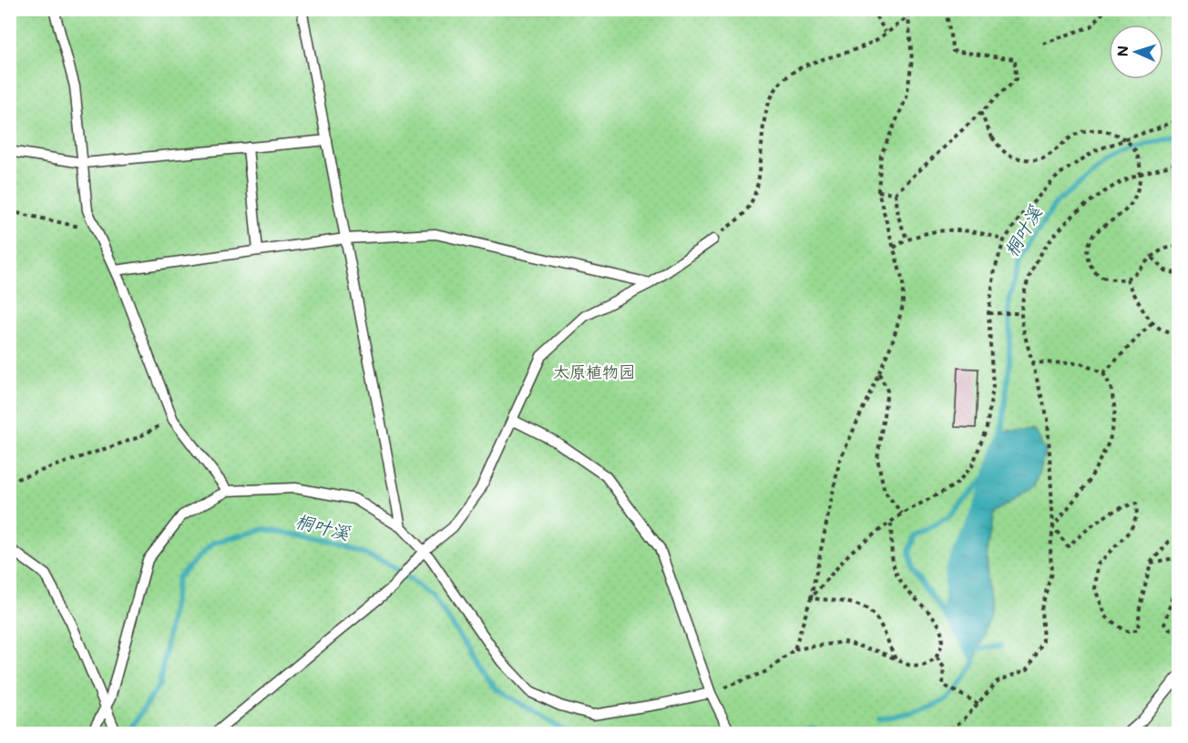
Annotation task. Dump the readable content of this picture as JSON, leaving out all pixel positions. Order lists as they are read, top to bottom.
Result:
{
  "water": ["桐叶溪"],
  "parks": ["太原植物园"],
  "north": "left"
}
